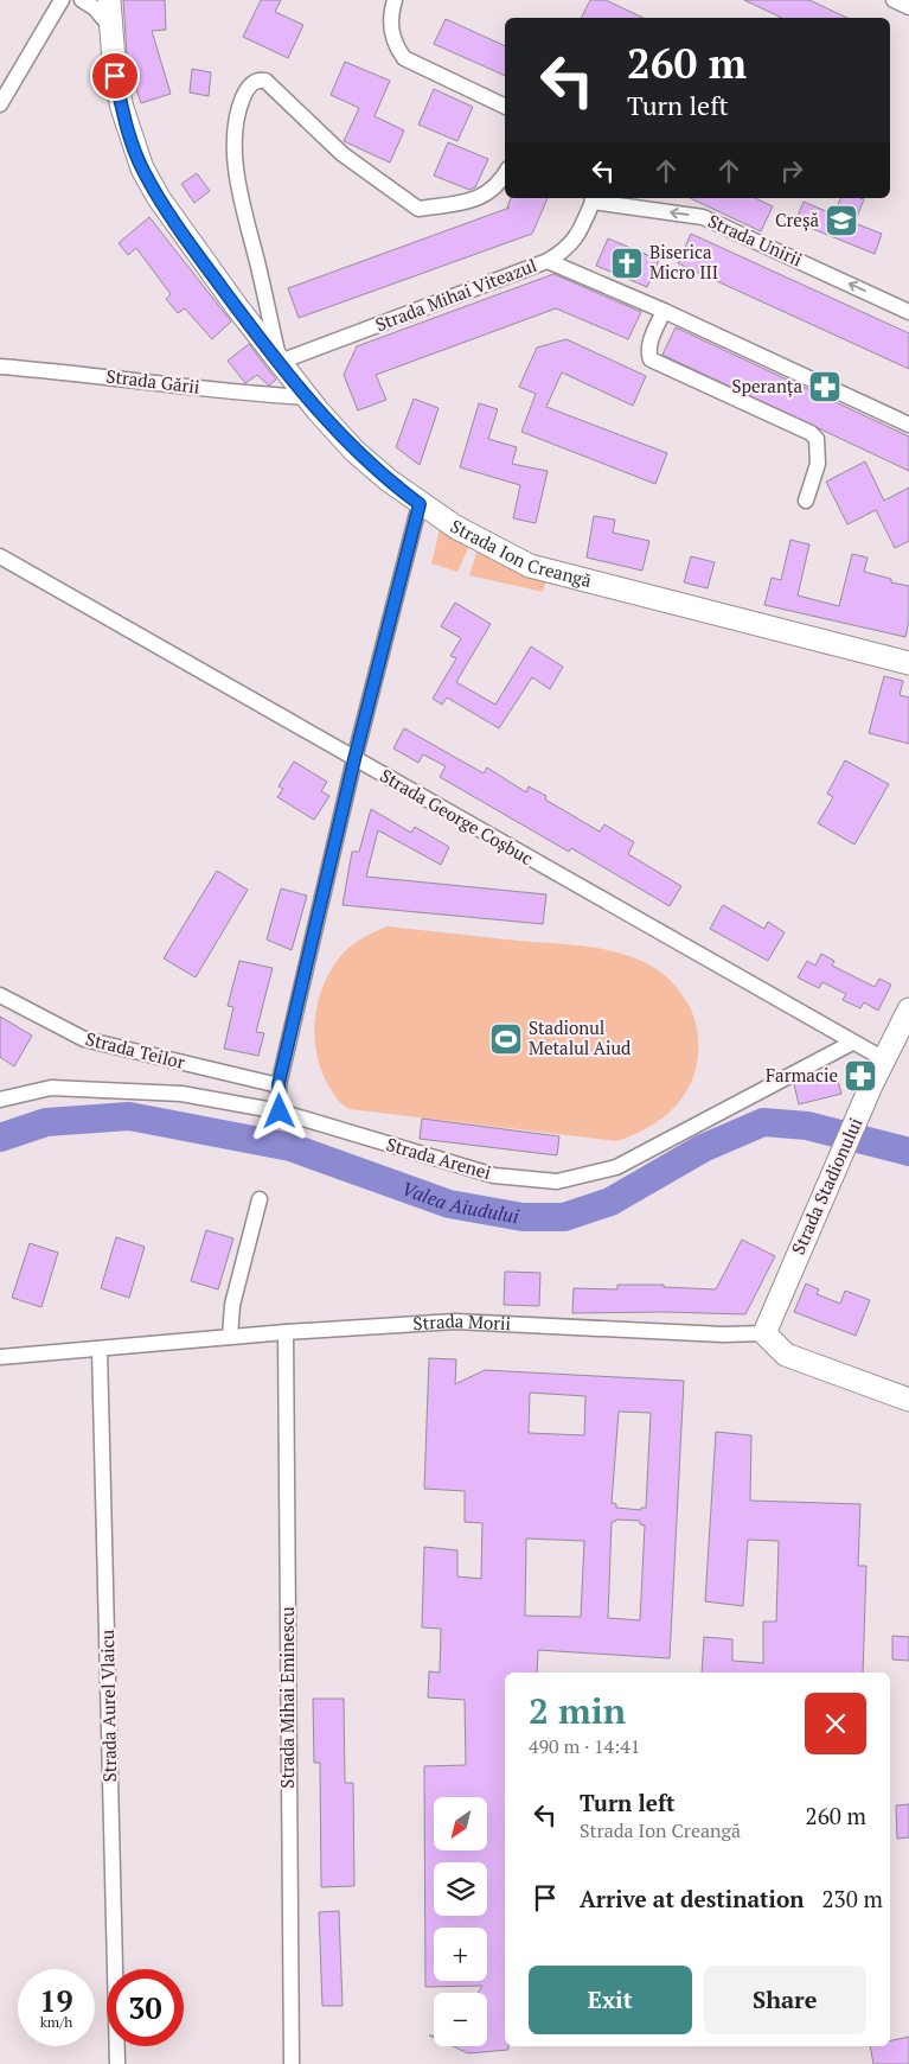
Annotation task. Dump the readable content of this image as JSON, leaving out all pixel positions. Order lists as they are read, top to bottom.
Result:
{
  "streets": {
    "main road": ["Strada Ion Creangă", "Strada Stadionului"],
    "street": [
      "Strada Unirii",
      "Strada Mihai Viteazul",
      "Strada Gării",
      "Strada George Coșbuc",
      "Strada Teilor",
      "Strada Arenei",
      "Strada Morii",
      "Strada Mihai Eminescu",
      "Strada Aurel Vlaicu"
    ]
  },
  "crossings": [
    ["Strada Mihai Viteazul", "Strada Ion Creangă"],
    ["Strada Gării", "Strada Ion Creangă"],
    ["Strada George Coșbuc", "Strada Arenei"],
    ["Strada George Coșbuc", "Strada Stadionului"],
    ["Strada Stadionului", "Strada Morii"],
    ["Strada Morii", "Strada Mihai Eminescu"],
    ["Strada Morii", "Strada Aurel Vlaicu"]
  ],
  "one_way": ["Strada Unirii"],
  "water": ["Valea Aiudului"],
  "places": {
    "school or university": ["Creșă"],
    "church": ["Biserica Micro III"],
    "pharmacy": ["Speranța", "Farmacie"],
    "sports": ["Stadionul Metalul Aiud"]
  },
  "north": "bottom left",
  "page": {
    "turn": ["260 m", "Turn left"],
    "heading": ["2 min", "490 m · 14:41"],
    "list": [
      {
        "name": "Turn left",
        "note": "Strada Ion Creangă",
        "value": "260 m"
      },
      {
        "name": "Arrive at destination",
        "value": "230 m"
      }
    ],
    "map_buttons": ["+", "−"],
    "buttons": ["Exit", "Share"],
    "speed": "19 km/h",
    "limit": "30"
  }
}
